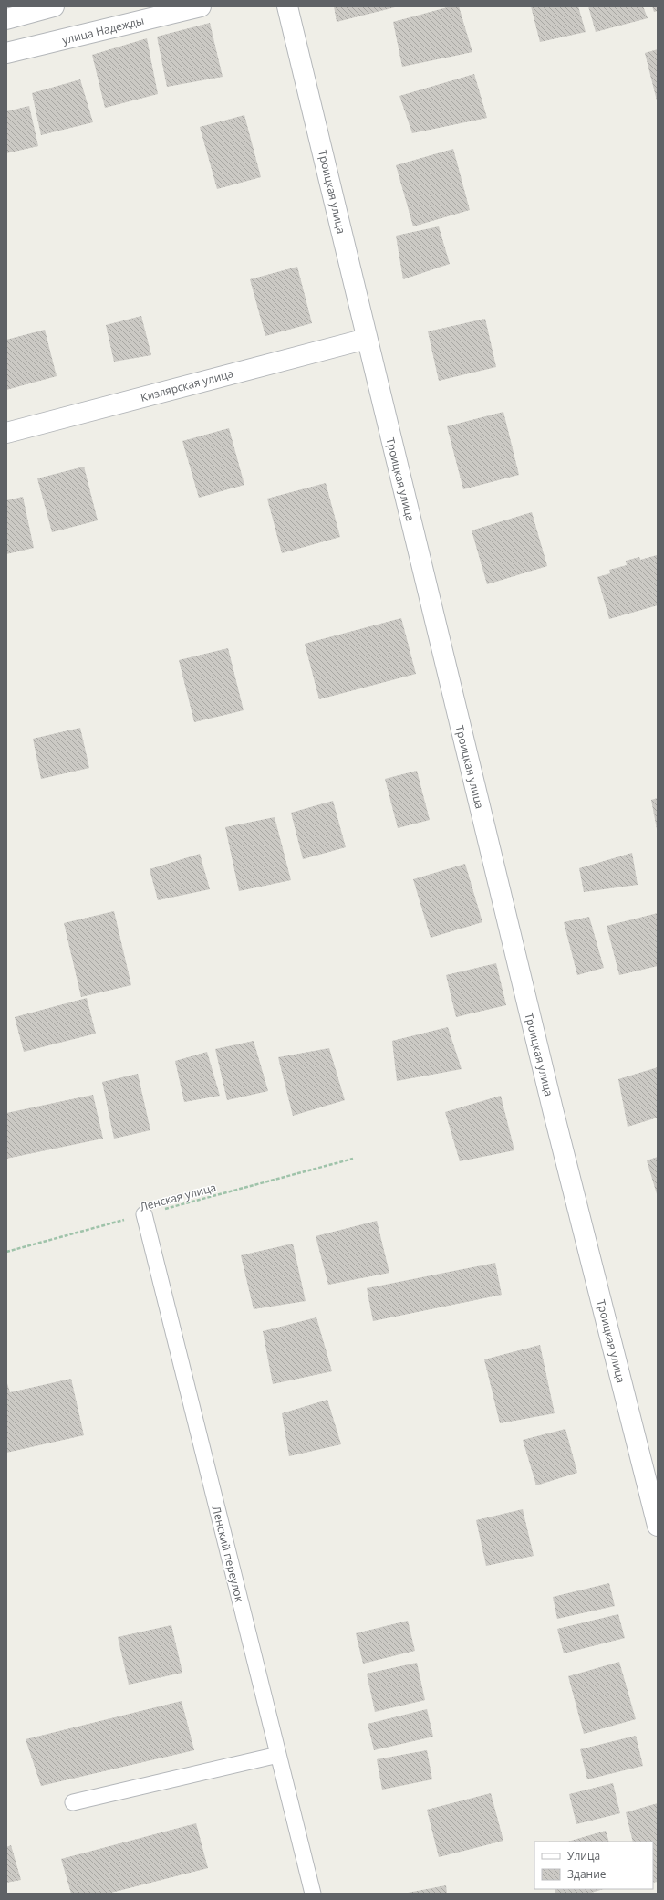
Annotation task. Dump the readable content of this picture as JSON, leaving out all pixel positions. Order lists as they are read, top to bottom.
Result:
{
  "streets": {
    "street": ["улица Надежды", "Троицкая улица", "Кизлярская улица"],
    "lane": ["Ленский переулок"],
    "path": ["Ленская улица"]
  },
  "crossings": [
    ["Троицкая улица", "Кизлярская улица"],
    ["Ленская улица", "Ленский переулок"]
  ],
  "legend": ["Улица", "Здание"]
}
